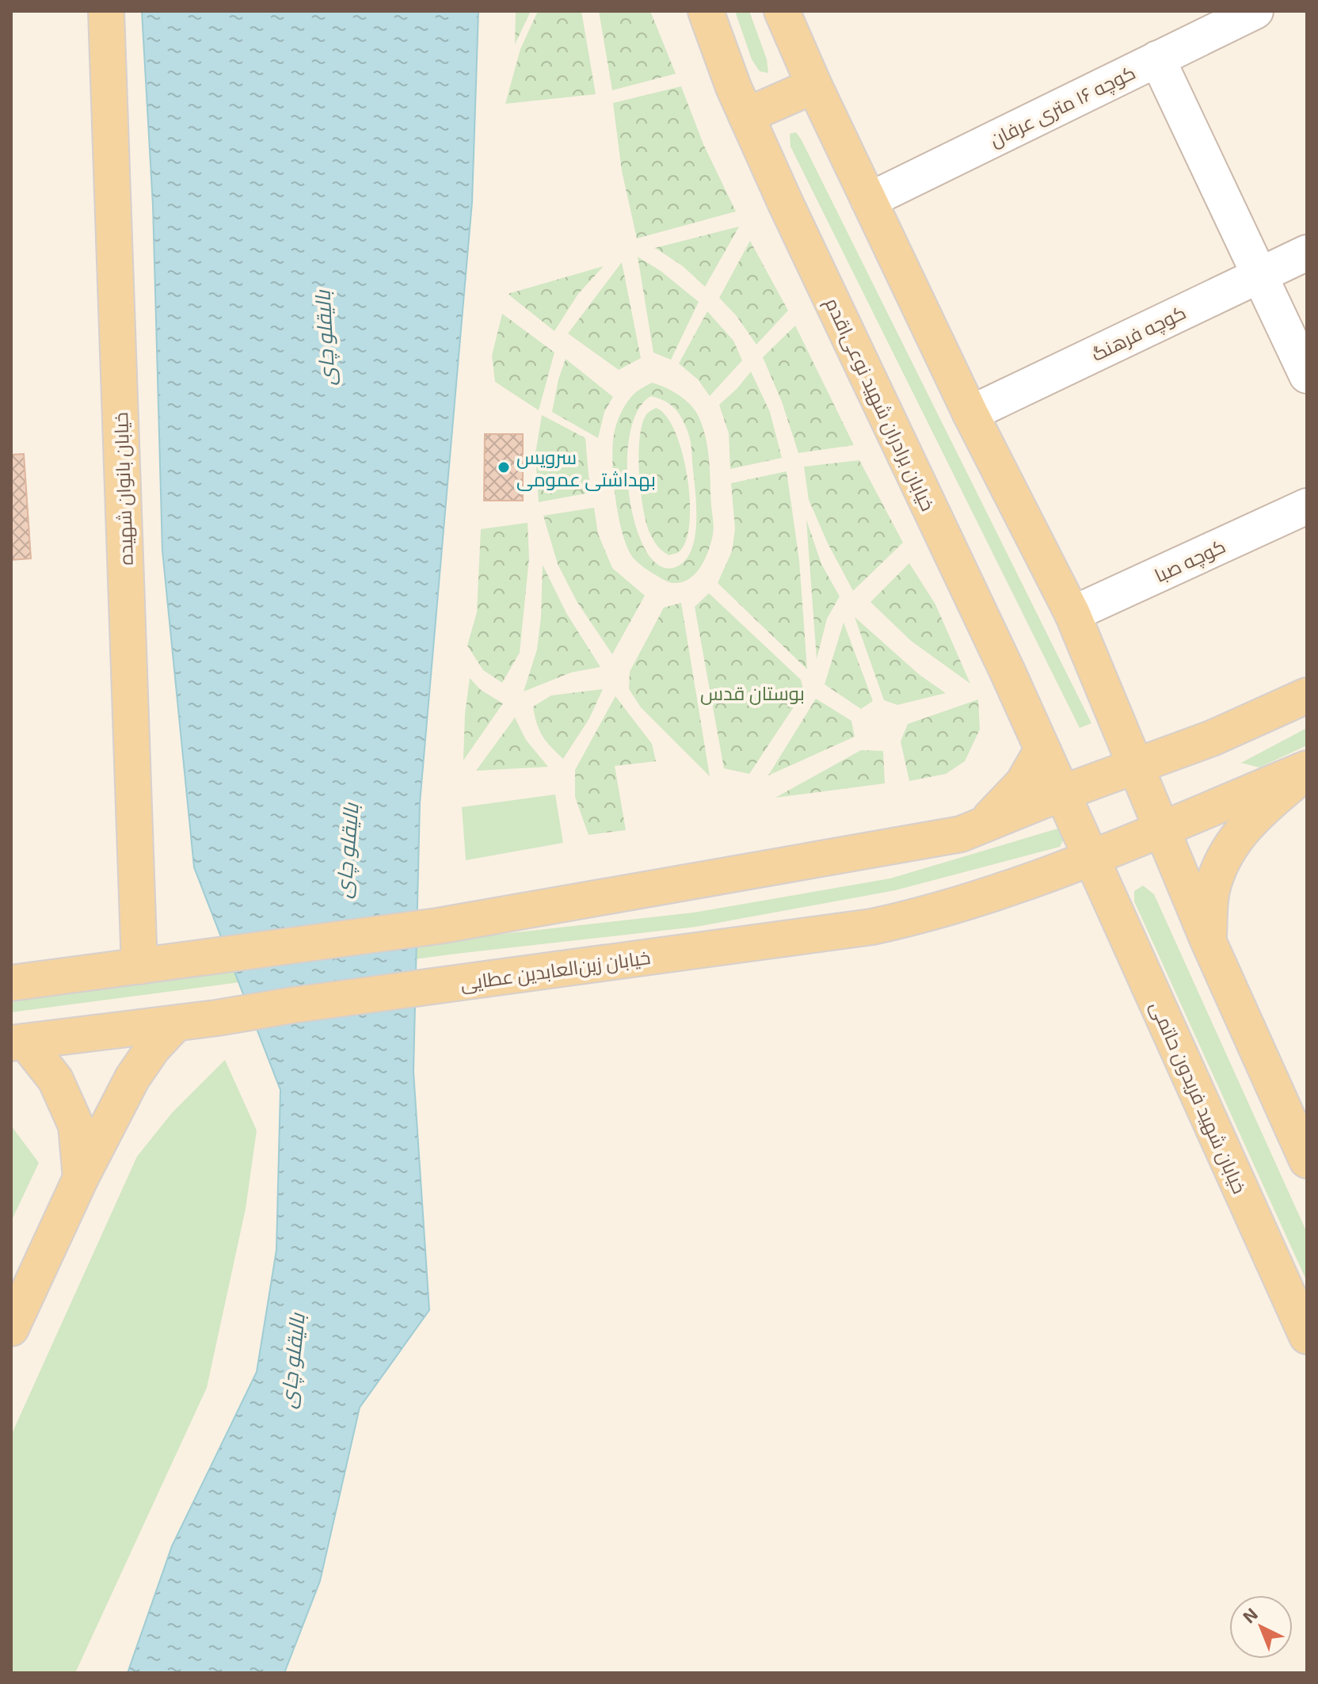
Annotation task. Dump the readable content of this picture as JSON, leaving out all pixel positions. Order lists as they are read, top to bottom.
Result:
{
  "streets": {
    "main road": [
      "خیابان برادران شهید نوعی‌اقدم",
      "خیابان بانوان شهیده",
      "خیابان زین‌العابدین عطایی",
      "خیابان شهید فریدون حاتمی"
    ],
    "street": ["کوچه ۱۶ متری عرفان", "کوچه فرهنگ", "کوچه صبا"]
  },
  "crossings": [
    ["خیابان برادران شهید نوعی‌اقدم", "خیابان شهید فریدون حاتمی"],
    ["خیابان زین‌العابدین عطایی", "خیابان شهید فریدون حاتمی"]
  ],
  "water": ["بالیقلو چای"],
  "parks": ["بوستان قدس"],
  "places": ["سرویس بهداشتی عمومی"],
  "north": "top left"
}
